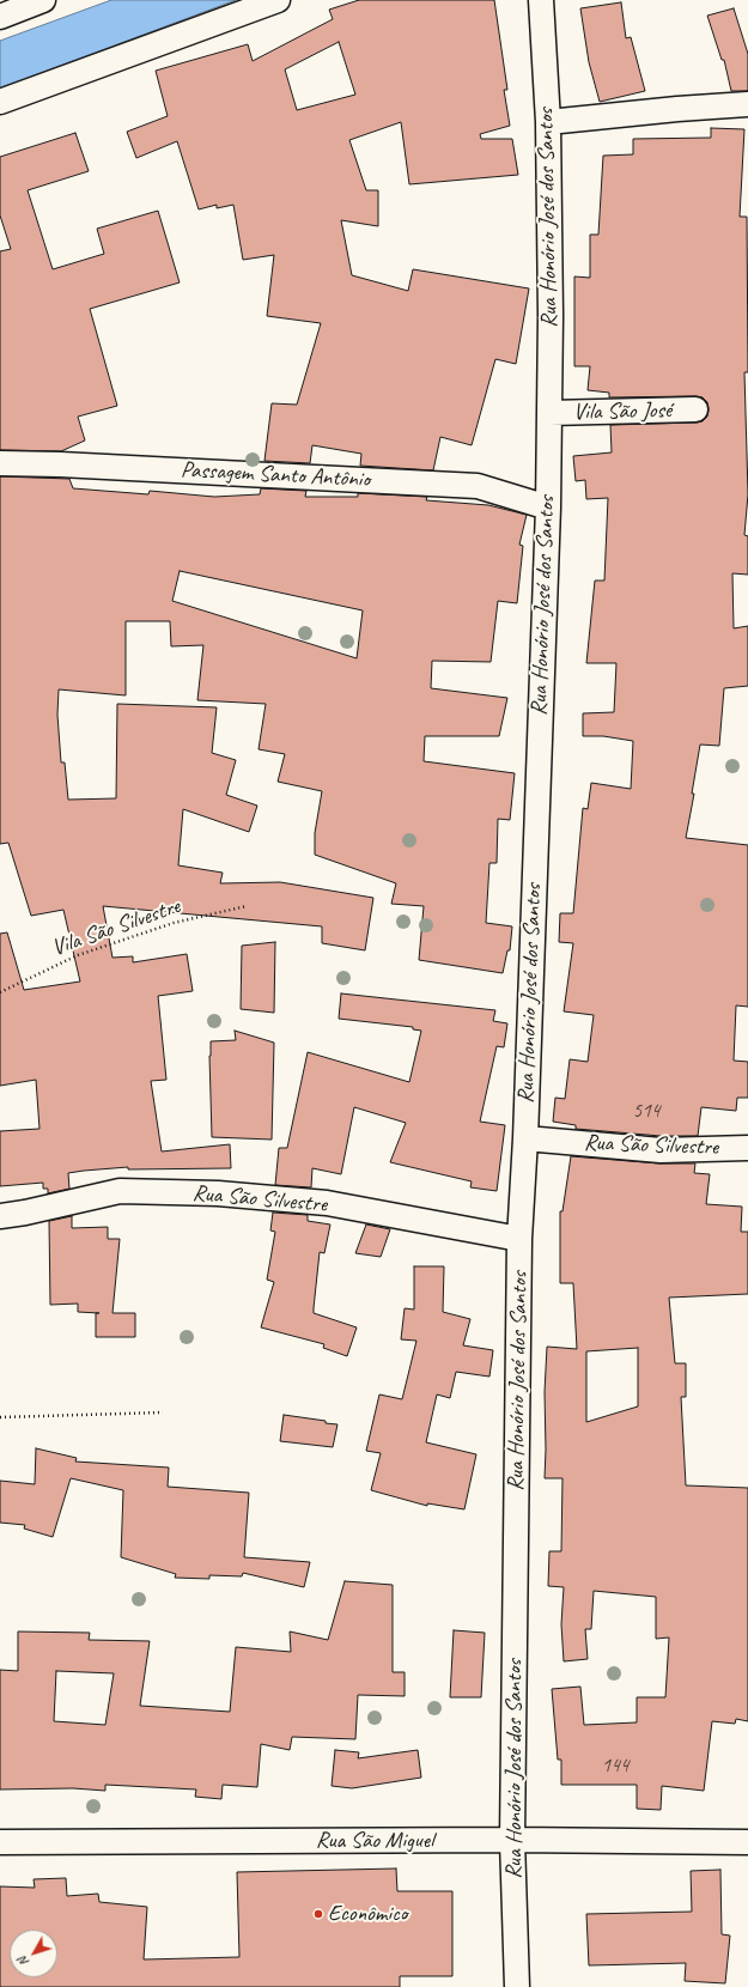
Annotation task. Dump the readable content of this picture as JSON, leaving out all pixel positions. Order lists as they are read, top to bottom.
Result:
{
  "streets": {
    "street": [
      "Rua Honório José dos Santos",
      "Vila São José",
      "Passagem Santo Antônio",
      "Rua São Silvestre",
      "Rua São Miguel"
    ],
    "path": ["Vila São Silvestre"]
  },
  "crossings": [
    ["Rua Honório José dos Santos", "Vila São José"],
    ["Rua Honório José dos Santos", "Passagem Santo Antônio"],
    ["Rua Honório José dos Santos", "Rua São Silvestre"],
    ["Rua Honório José dos Santos", "Rua São Miguel"]
  ],
  "places": ["Econômico"],
  "house_numbers": ["514", "144"],
  "north": "bottom left"
}
